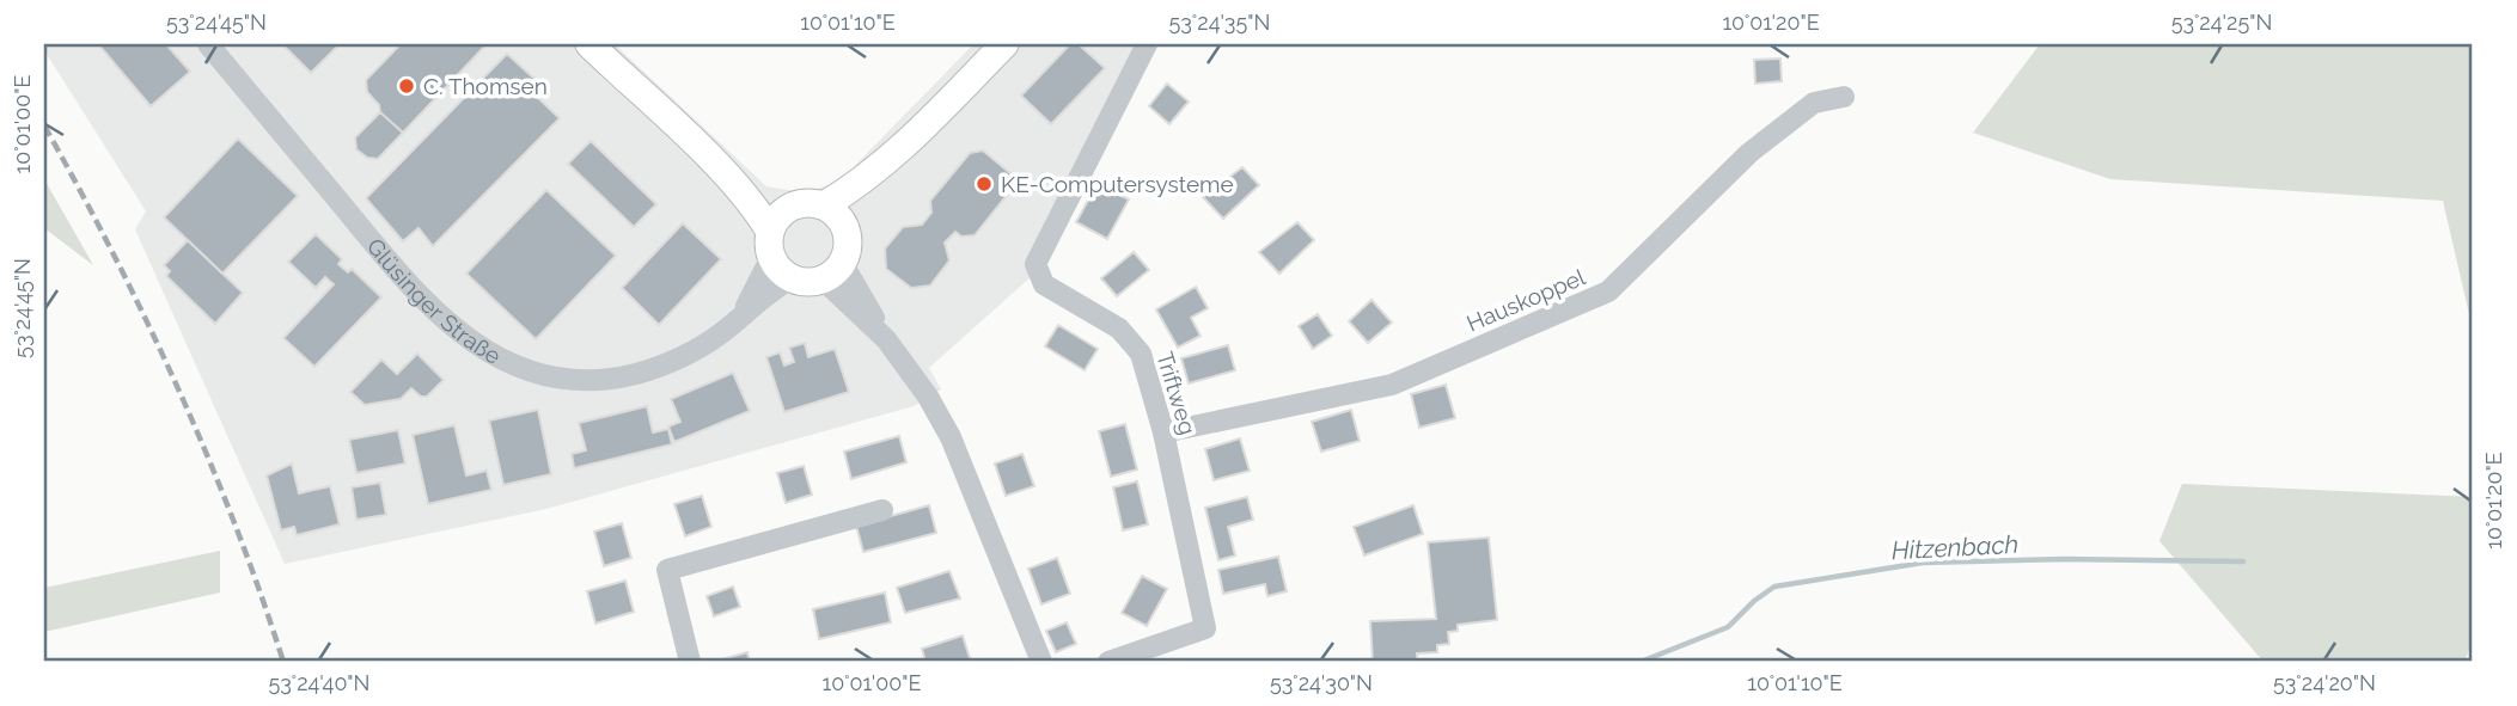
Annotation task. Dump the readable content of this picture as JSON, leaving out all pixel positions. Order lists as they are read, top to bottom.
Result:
{
  "streets": {
    "main road": ["Glüsinger Straße"],
    "street": ["Hauskoppel", "Triftweg"]
  },
  "crossings": [
    ["Hauskoppel", "Triftweg"]
  ],
  "water": ["Hitzenbach"],
  "places": ["C. Thomsen", "KE-Computersysteme"],
  "coordinates": [
    "53°24'45\"N",
    "10°01'10\"E",
    "53°24'35\"N",
    "10°01'20\"E",
    "53°24'25\"N",
    "10°01'00\"E",
    "53°24'40\"N",
    "53°24'30\"N",
    "53°24'20\"N"
  ]
}
